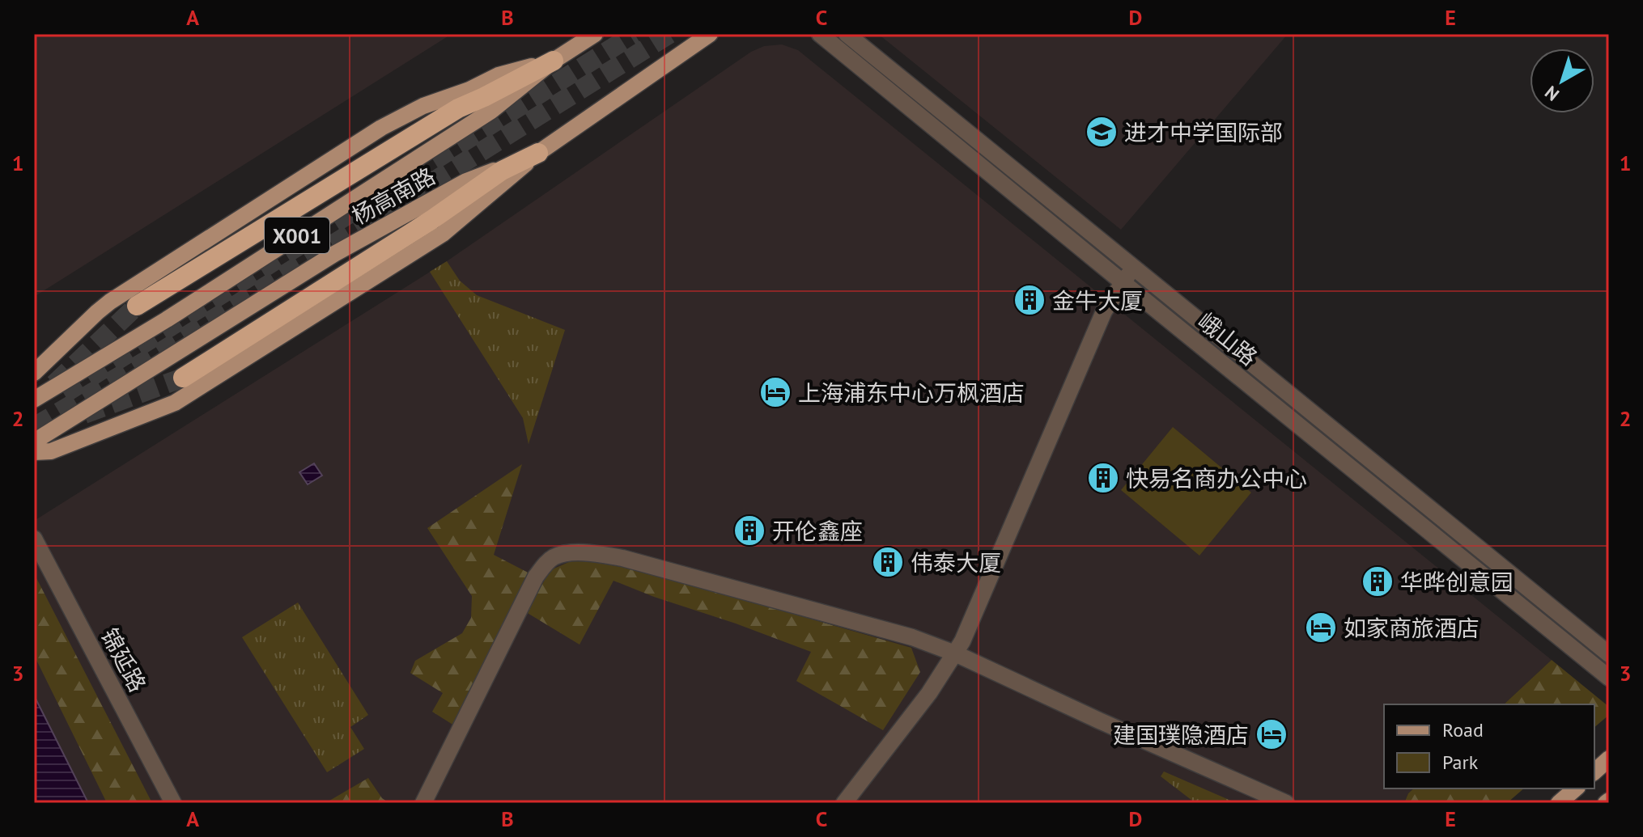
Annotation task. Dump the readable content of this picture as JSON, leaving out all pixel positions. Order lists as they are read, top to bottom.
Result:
{
  "streets": {
    "main road": ["杨高南路", "X001"],
    "street": ["峨山路", "锦延路"]
  },
  "crossings": [
    ["杨高南路", "X001"]
  ],
  "places": {
    "school or university": ["进才中学国际部"],
    "building": [
      "金牛大厦",
      "快易名商办公中心",
      "开伦鑫座",
      "伟泰大厦",
      "华晔创意园"
    ],
    "hotel": ["上海浦东中心万枫酒店", "如家商旅酒店", "建国璞隐酒店"]
  },
  "legend": ["Road", "Park"],
  "north": "bottom left",
  "grid": {
    "columns": [
      "A",
      "B",
      "C",
      "D",
      "E"
    ],
    "rows": ["1", "2", "3"]
  }
}
